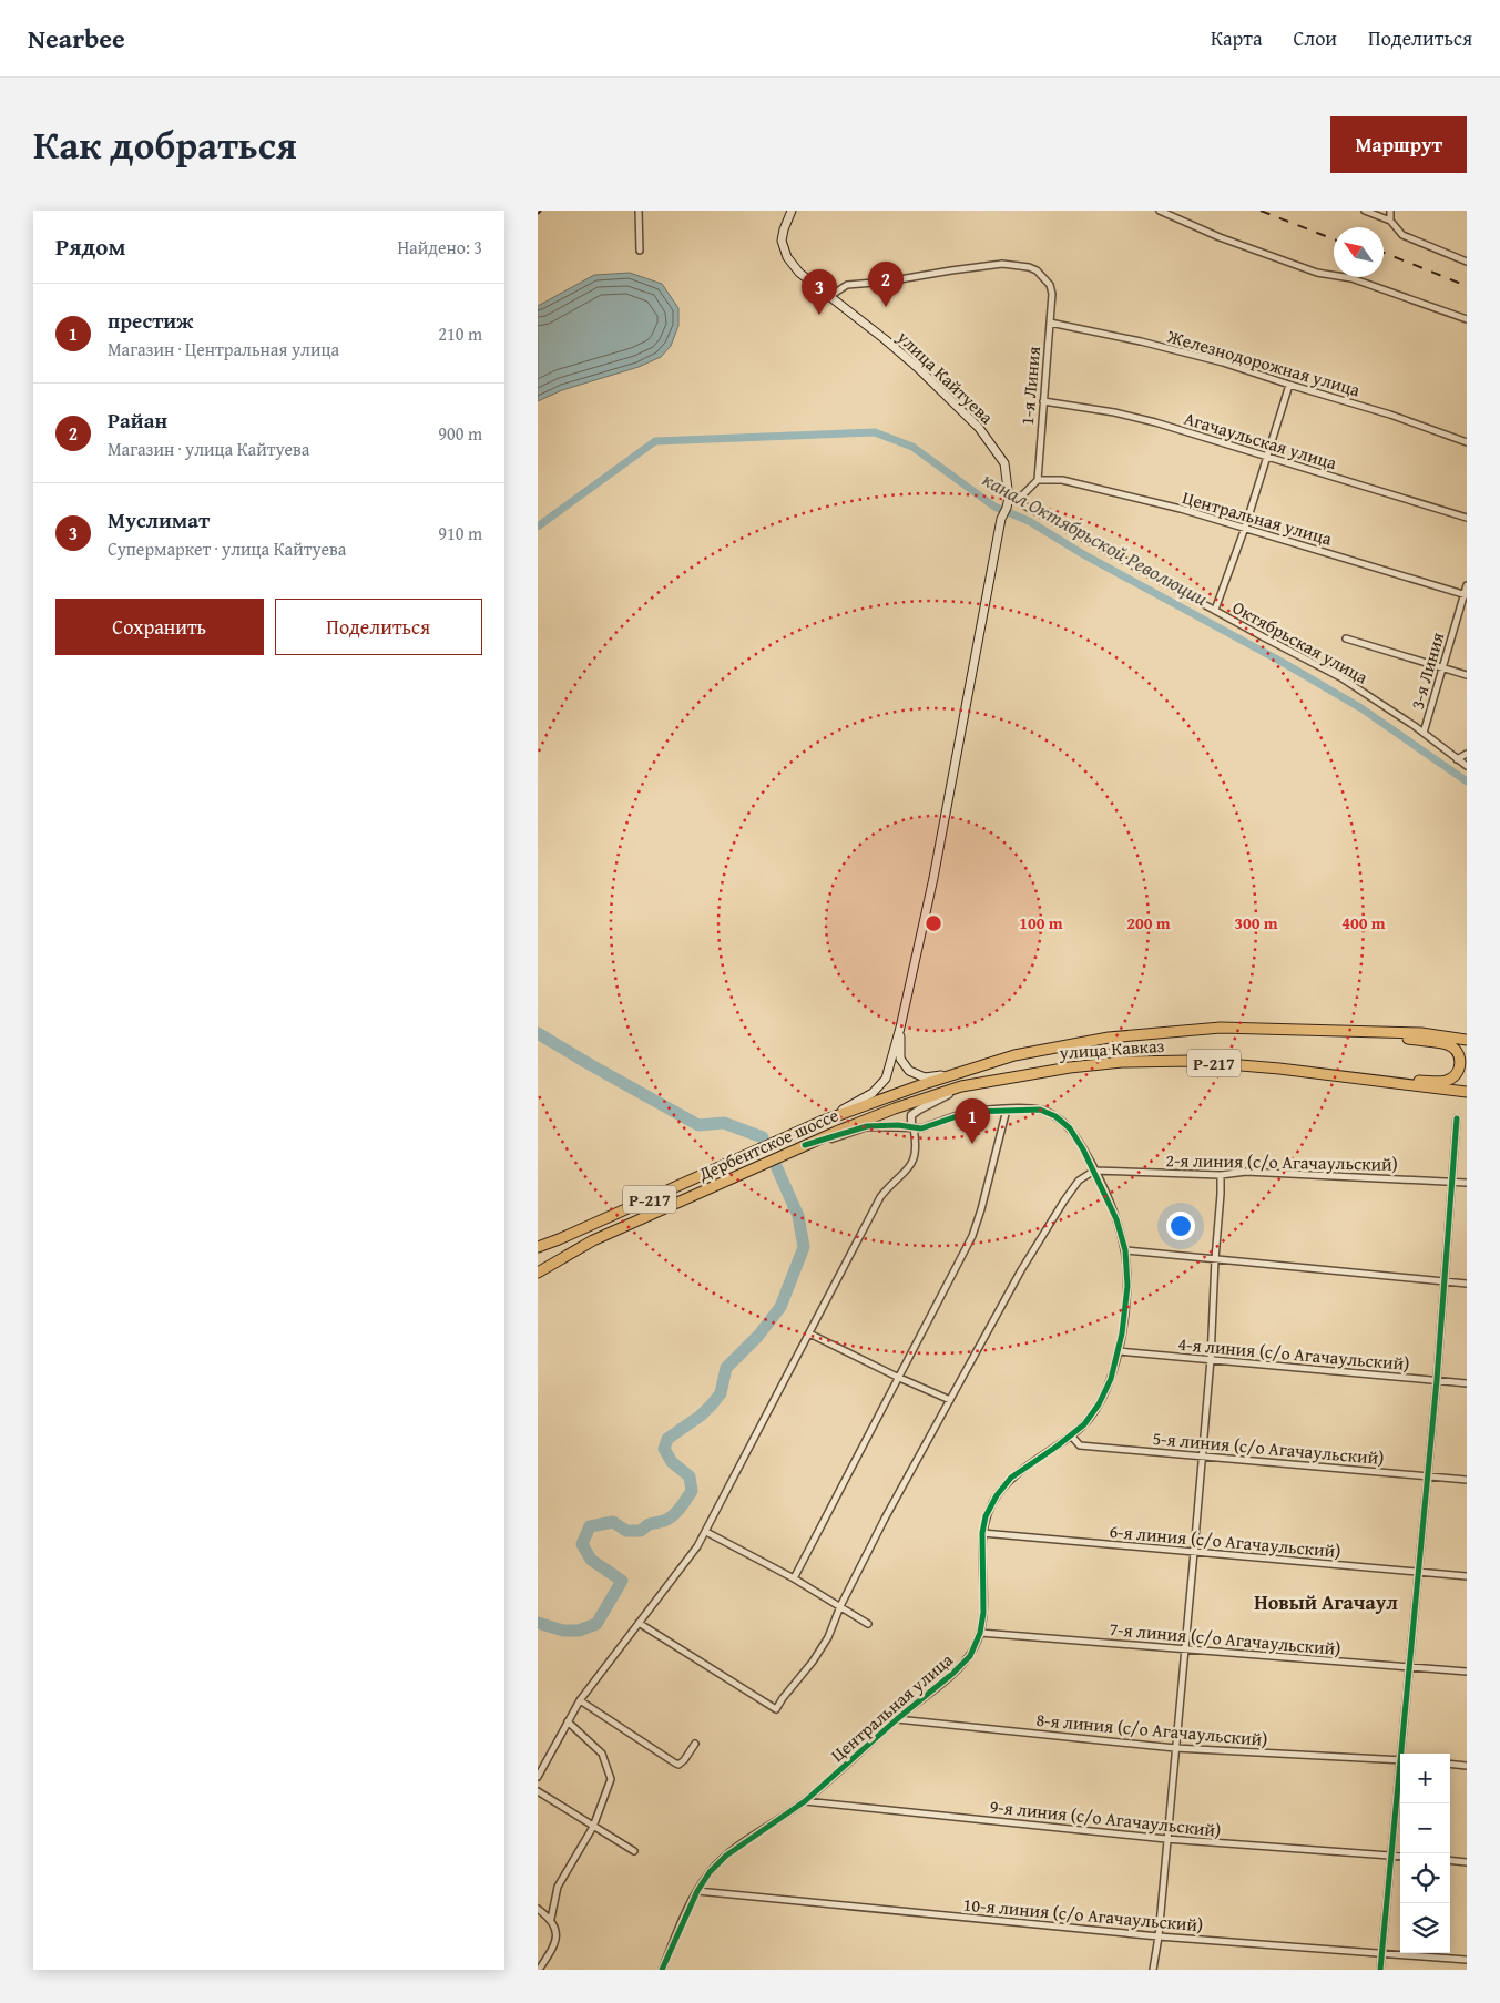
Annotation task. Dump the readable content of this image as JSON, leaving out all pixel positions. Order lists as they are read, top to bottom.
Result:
{
  "streets": {
    "highway": ["улица Кавказ", "Р-217", "Дербентское шоссе"],
    "main road": ["улица Кайтуева"],
    "street": [
      "Железнодорожная улица",
      "1-я Линия",
      "Агачаульская улица",
      "Центральная улица",
      "Октябрьская улица",
      "3-я Линия",
      "2-я линия (с/о Агачаульский)",
      "4-я линия (с/о Агачаульский)",
      "5-я линия (с/о Агачаульский)",
      "6-я линия (с/о Агачаульский)",
      "7-я линия (с/о Агачаульский)",
      "8-я линия (с/о Агачаульский)",
      "9-я линия (с/о Агачаульский)",
      "10-я линия (с/о Агачаульский)"
    ]
  },
  "crossings": [
    ["Железнодорожная улица", "1-я Линия"],
    ["улица Кайтуева", "1-я Линия"],
    ["1-я Линия", "Агачаульская улица"],
    ["1-я Линия", "Центральная улица"],
    ["Центральная улица", "3-я Линия"],
    ["Центральная улица", "2-я линия (с/о Агачаульский)"],
    ["Центральная улица", "4-я линия (с/о Агачаульский)"],
    ["Центральная улица", "5-я линия (с/о Агачаульский)"],
    ["Центральная улица", "6-я линия (с/о Агачаульский)"],
    ["Центральная улица", "7-я линия (с/о Агачаульский)"],
    ["Центральная улица", "8-я линия (с/о Агачаульский)"],
    ["Центральная улица", "9-я линия (с/о Агачаульский)"],
    ["Центральная улица", "10-я линия (с/о Агачаульский)"],
    ["Октябрьская улица", "3-я Линия"],
    ["улица Кавказ", "Дербентское шоссе"]
  ],
  "districts": ["Новый Агачаул"],
  "water": ["канал Октябрьской Революции"],
  "north": "top left",
  "page": {
    "header": "Nearbee",
    "nav": ["Карта", "Слои", "Поделиться"],
    "title": "Как добраться",
    "buttons": [
      "Маршрут",
      ["Сохранить", "Поделиться"]
    ],
    "heading": ["Рядом", "Найдено: 3"],
    "pins": ["2", "3", "1"],
    "list": [
      {
        "mark": "1",
        "name": "престиж",
        "note": "Магазин · Центральная улица",
        "value": "210 m"
      },
      {
        "mark": "2",
        "name": "Райан",
        "note": "Магазин · улица Кайтуева",
        "value": "900 m"
      },
      {
        "mark": "3",
        "name": "Муслимат",
        "note": "Супермаркет · улица Кайтуева",
        "value": "910 m"
      }
    ],
    "map_buttons": ["+", "−"]
  },
  "rings": [
    "100 m",
    "200 m",
    "300 m",
    "400 m"
  ]
}
